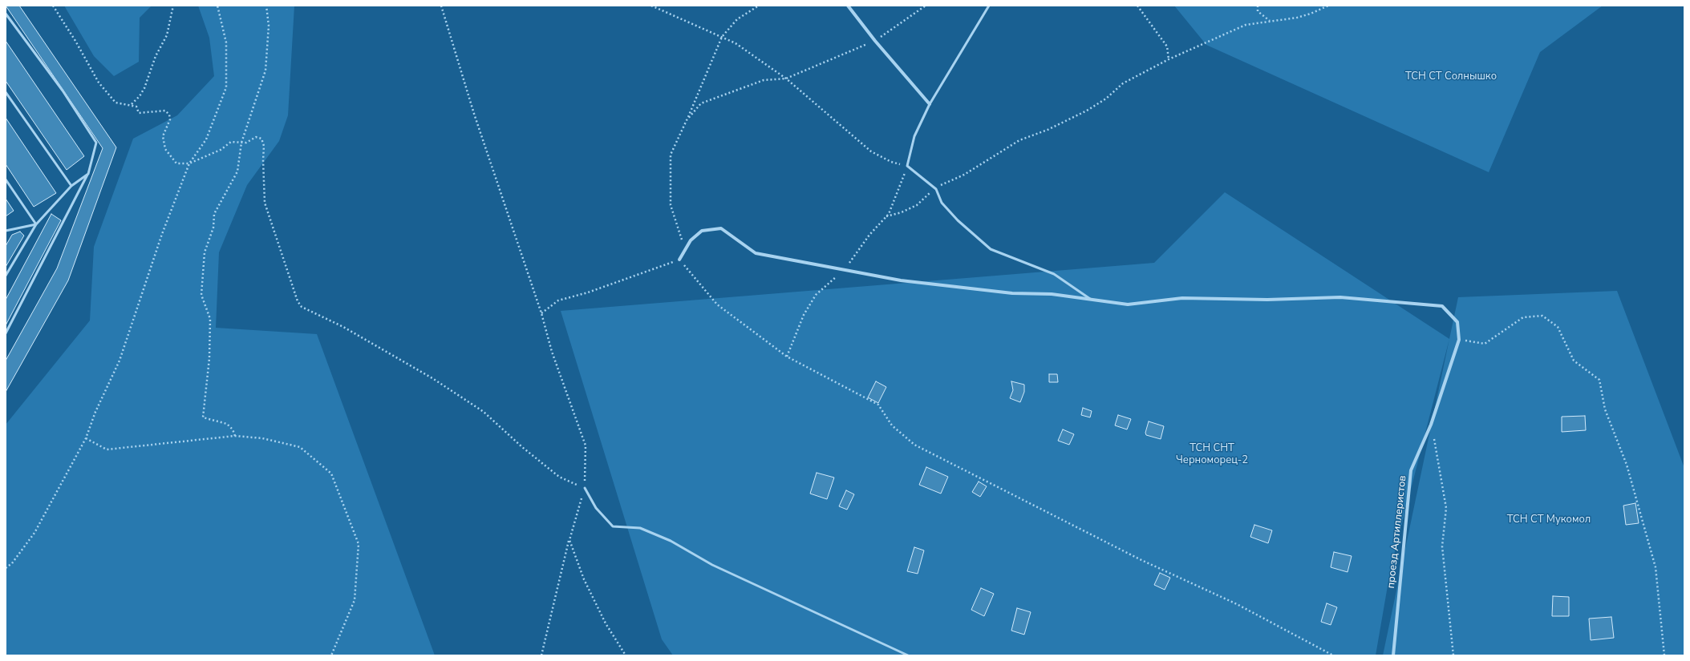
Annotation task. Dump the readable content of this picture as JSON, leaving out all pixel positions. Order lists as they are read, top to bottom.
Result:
{
  "streets": {
    "street": ["проезд Артиллеристов"]
  },
  "parks": ["ТСН СТ Солнышко", "ТСН СНТ Черноморец-2", "ТСН СТ Мукомол"]
}
